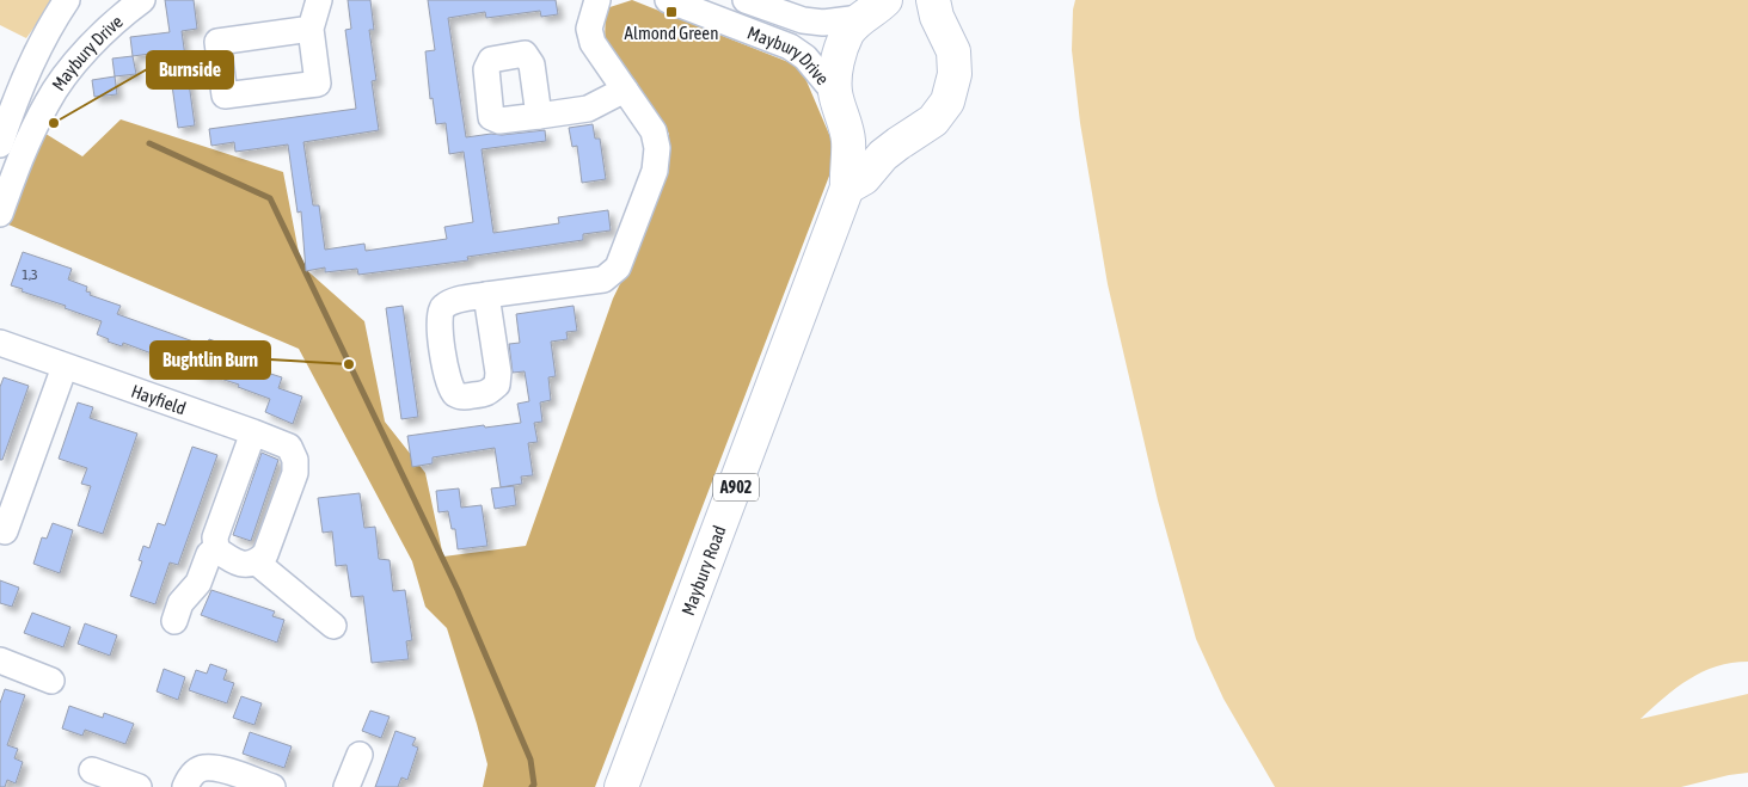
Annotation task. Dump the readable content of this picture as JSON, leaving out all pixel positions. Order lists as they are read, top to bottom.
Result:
{
  "streets": {
    "main road": ["A902", "Maybury Road"],
    "street": ["Maybury Drive", "Hayfield"]
  },
  "crossings": [
    ["Maybury Drive", "Maybury Road"]
  ],
  "places": {
    "transit": ["Almond Green"],
    "other": ["Burnside", "Bughtlin Burn"]
  },
  "house_numbers": ["1,3"]
}
